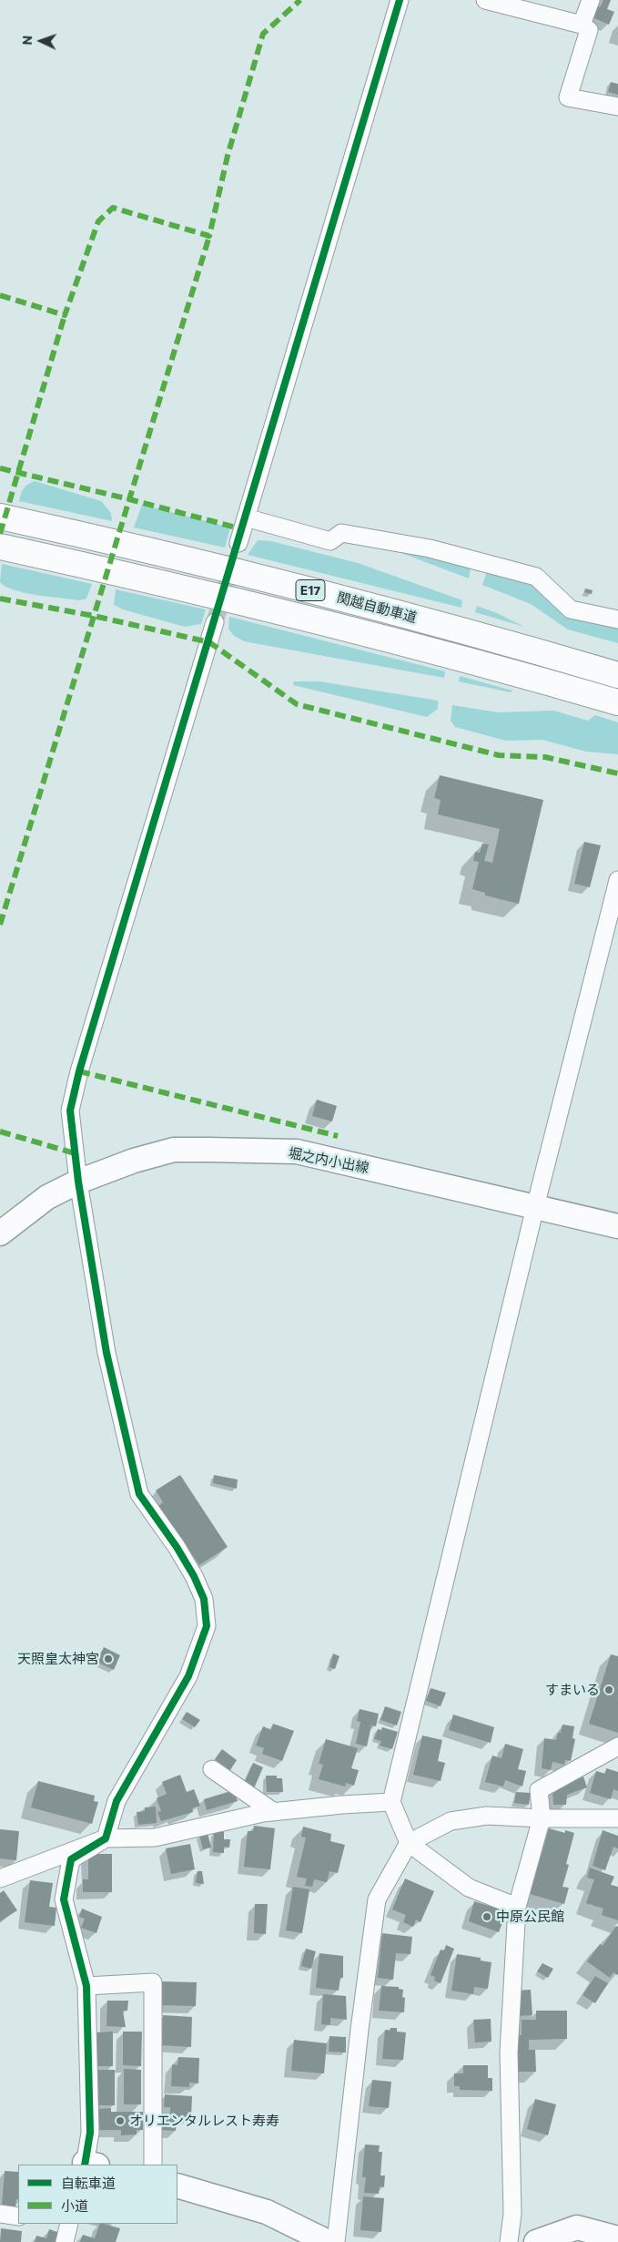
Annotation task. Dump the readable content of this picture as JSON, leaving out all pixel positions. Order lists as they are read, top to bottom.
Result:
{
  "streets": {
    "highway": ["E17", "関越自動車道"],
    "main road": ["堀之内小出線"]
  },
  "places": [
    "天照皇太神宮",
    "すまいる",
    "中原公民館",
    "オリエンタルレスト寿寿"
  ],
  "legend": ["自転車道", "小道"],
  "north": "left"
}
